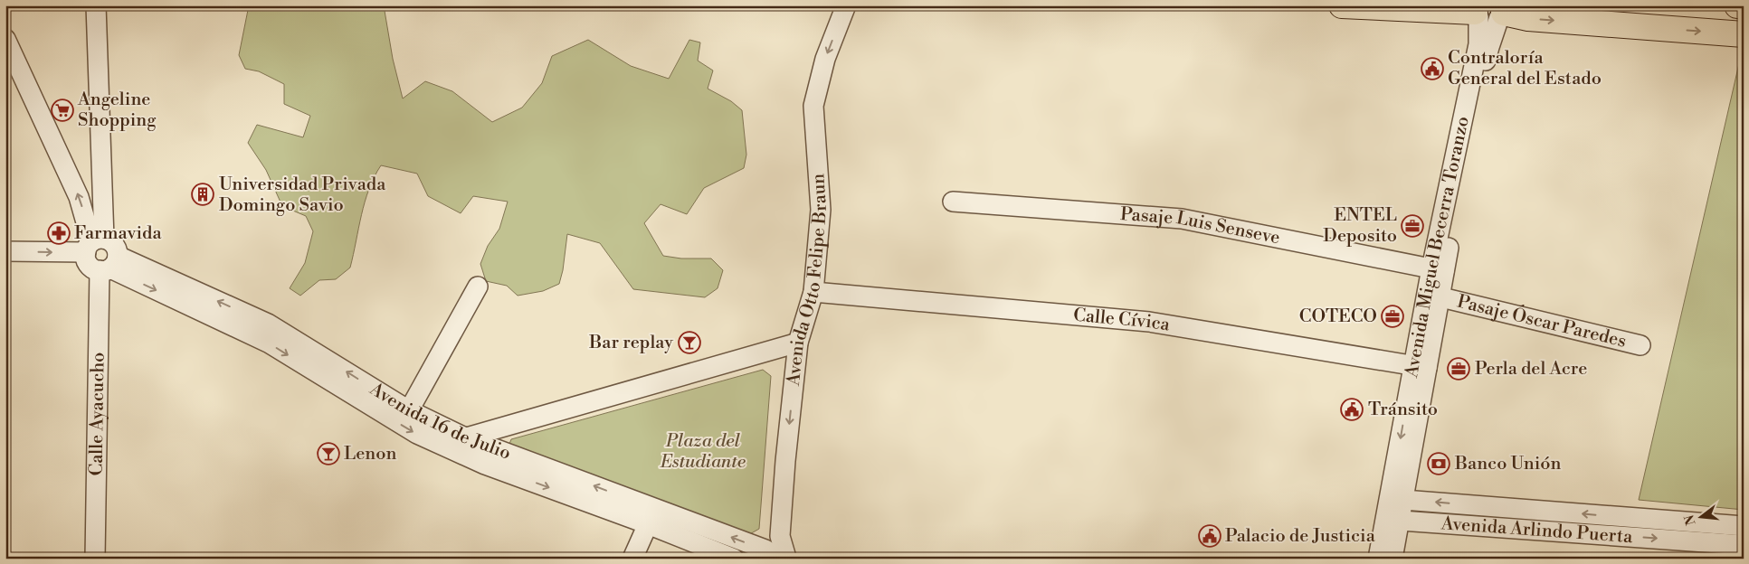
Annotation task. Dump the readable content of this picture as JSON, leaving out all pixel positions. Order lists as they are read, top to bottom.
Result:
{
  "streets": {
    "street": [
      "Pasaje Luis Senseve",
      "Avenida Miguel Becerra Toranzo",
      "Avenida Otto Felipe Braun",
      "Calle Cívica",
      "Pasaje Óscar Paredes",
      "Calle Ayacucho",
      "Avenida 16 de Julio",
      "Avenida Arlindo Puerta"
    ]
  },
  "crossings": [
    ["Pasaje Luis Senseve", "Avenida Miguel Becerra Toranzo"],
    ["Avenida Miguel Becerra Toranzo", "Calle Cívica"],
    ["Avenida Miguel Becerra Toranzo", "Pasaje Óscar Paredes"],
    ["Avenida Miguel Becerra Toranzo", "Avenida Arlindo Puerta"],
    ["Avenida Otto Felipe Braun", "Calle Cívica"],
    ["Avenida Otto Felipe Braun", "Avenida 16 de Julio"],
    ["Calle Ayacucho", "Avenida 16 de Julio"]
  ],
  "one_way": ["Avenida Otto Felipe Braun"],
  "parks": ["Plaza del Estudiante"],
  "places": {
    "public building": ["Contraloría General del Estado", "Tránsito", "Palacio de Justicia"],
    "supermarket": ["Angeline Shopping"],
    "building": ["Universidad Privada Domingo Savio"],
    "office": ["ENTEL Deposito", "COTECO", "Perla del Acre"],
    "pharmacy": ["Farmavida"],
    "bar": ["Bar replay", "Lenon"],
    "bank": ["Banco Unión"]
  },
  "north": "left"
}
